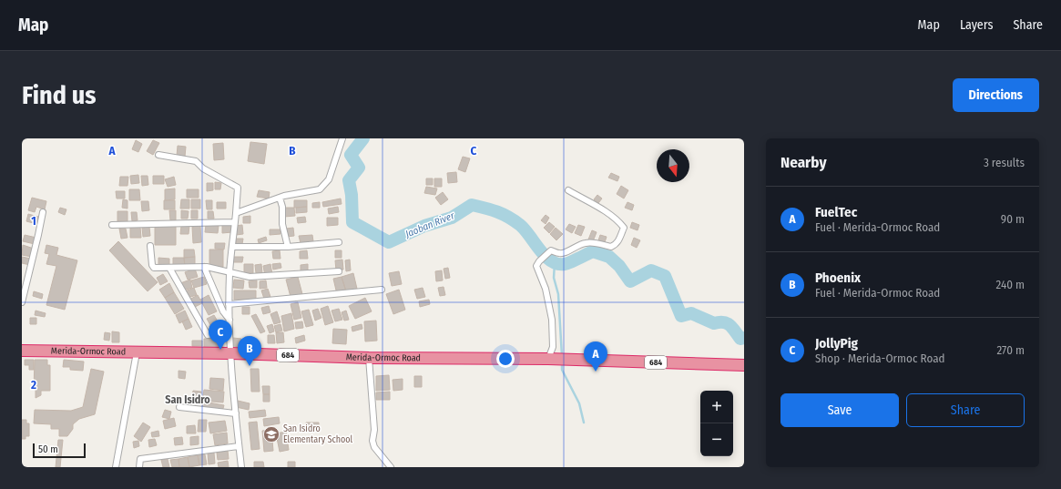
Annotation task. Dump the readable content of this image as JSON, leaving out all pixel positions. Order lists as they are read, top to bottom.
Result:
{
  "streets": {
    "highway": ["Merida-Ormoc Road", "684"]
  },
  "districts": ["San Isidro"],
  "water": ["Jaoban River"],
  "places": {
    "school or university": ["San Isidro Elementary School"]
  },
  "scale_bar": "50 m",
  "north": "bottom",
  "page": {
    "header": "Map",
    "nav": ["Map", "Layers", "Share"],
    "buttons": [
      "Directions",
      ["Save", "Share"]
    ],
    "title": "Find us",
    "heading": ["Nearby", "3 results"],
    "list": [
      {
        "mark": "A",
        "name": "FuelTec",
        "note": "Fuel · Merida-Ormoc Road",
        "value": "90 m"
      },
      {
        "mark": "B",
        "name": "Phoenix",
        "note": "Fuel · Merida-Ormoc Road",
        "value": "240 m"
      },
      {
        "mark": "C",
        "name": "JollyPig",
        "note": "Shop · Merida-Ormoc Road",
        "value": "270 m"
      }
    ],
    "pins": ["C", "B", "A"],
    "map_buttons": ["+", "−"],
    "scale": "50 m"
  },
  "grid": {
    "columns": ["A", "B", "C"],
    "rows": ["1", "2"]
  }
}
